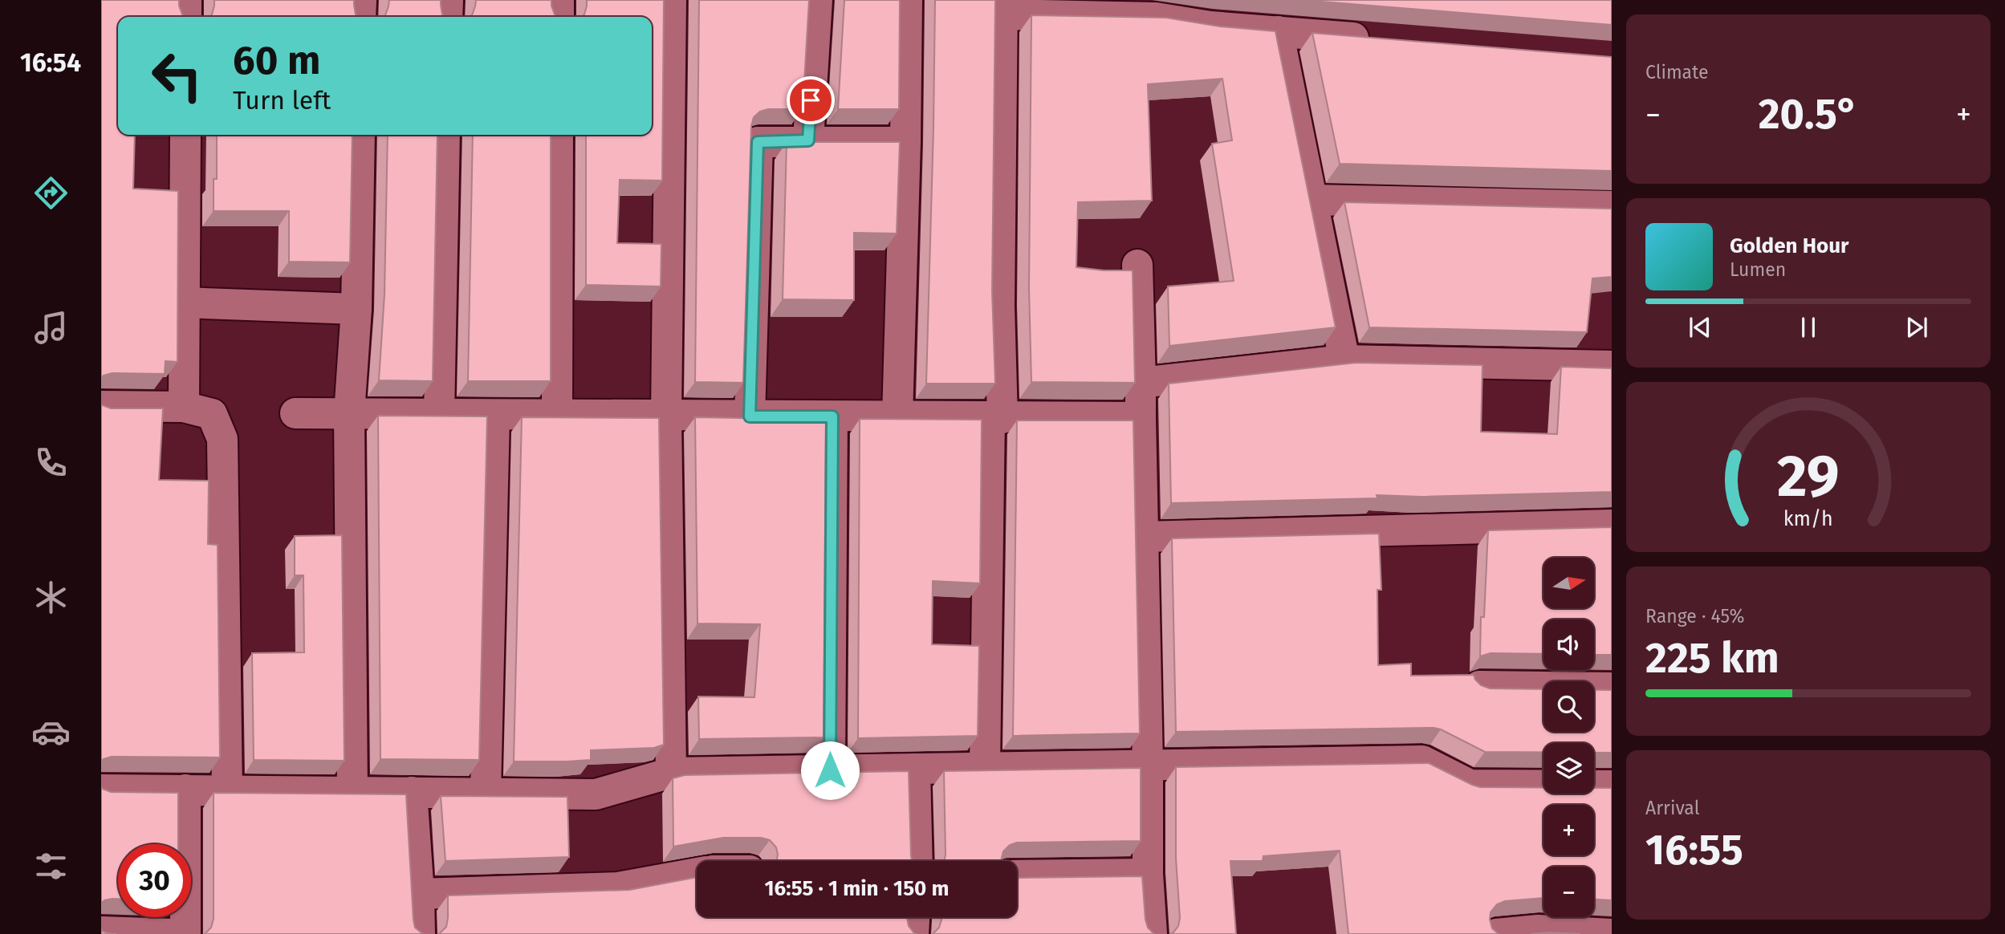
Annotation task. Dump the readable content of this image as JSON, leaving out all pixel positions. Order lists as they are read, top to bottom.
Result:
{
  "north": "right",
  "page": {
    "tabs": "16:54",
    "tile": [
      "Climate",
      ["Range · 45%", "225 km"],
      ["Arrival", "16:55"]
    ],
    "turn": ["60 m", "Turn left"],
    "heat": ["−", "20.5°", "+"],
    "song": ["Golden Hour", "Lumen"],
    "map_buttons": ["+", "−"],
    "limit": "30",
    "trip": "16:55 · 1 min · 150 m",
    "gauge": ["29", "km/h"]
  }
}
